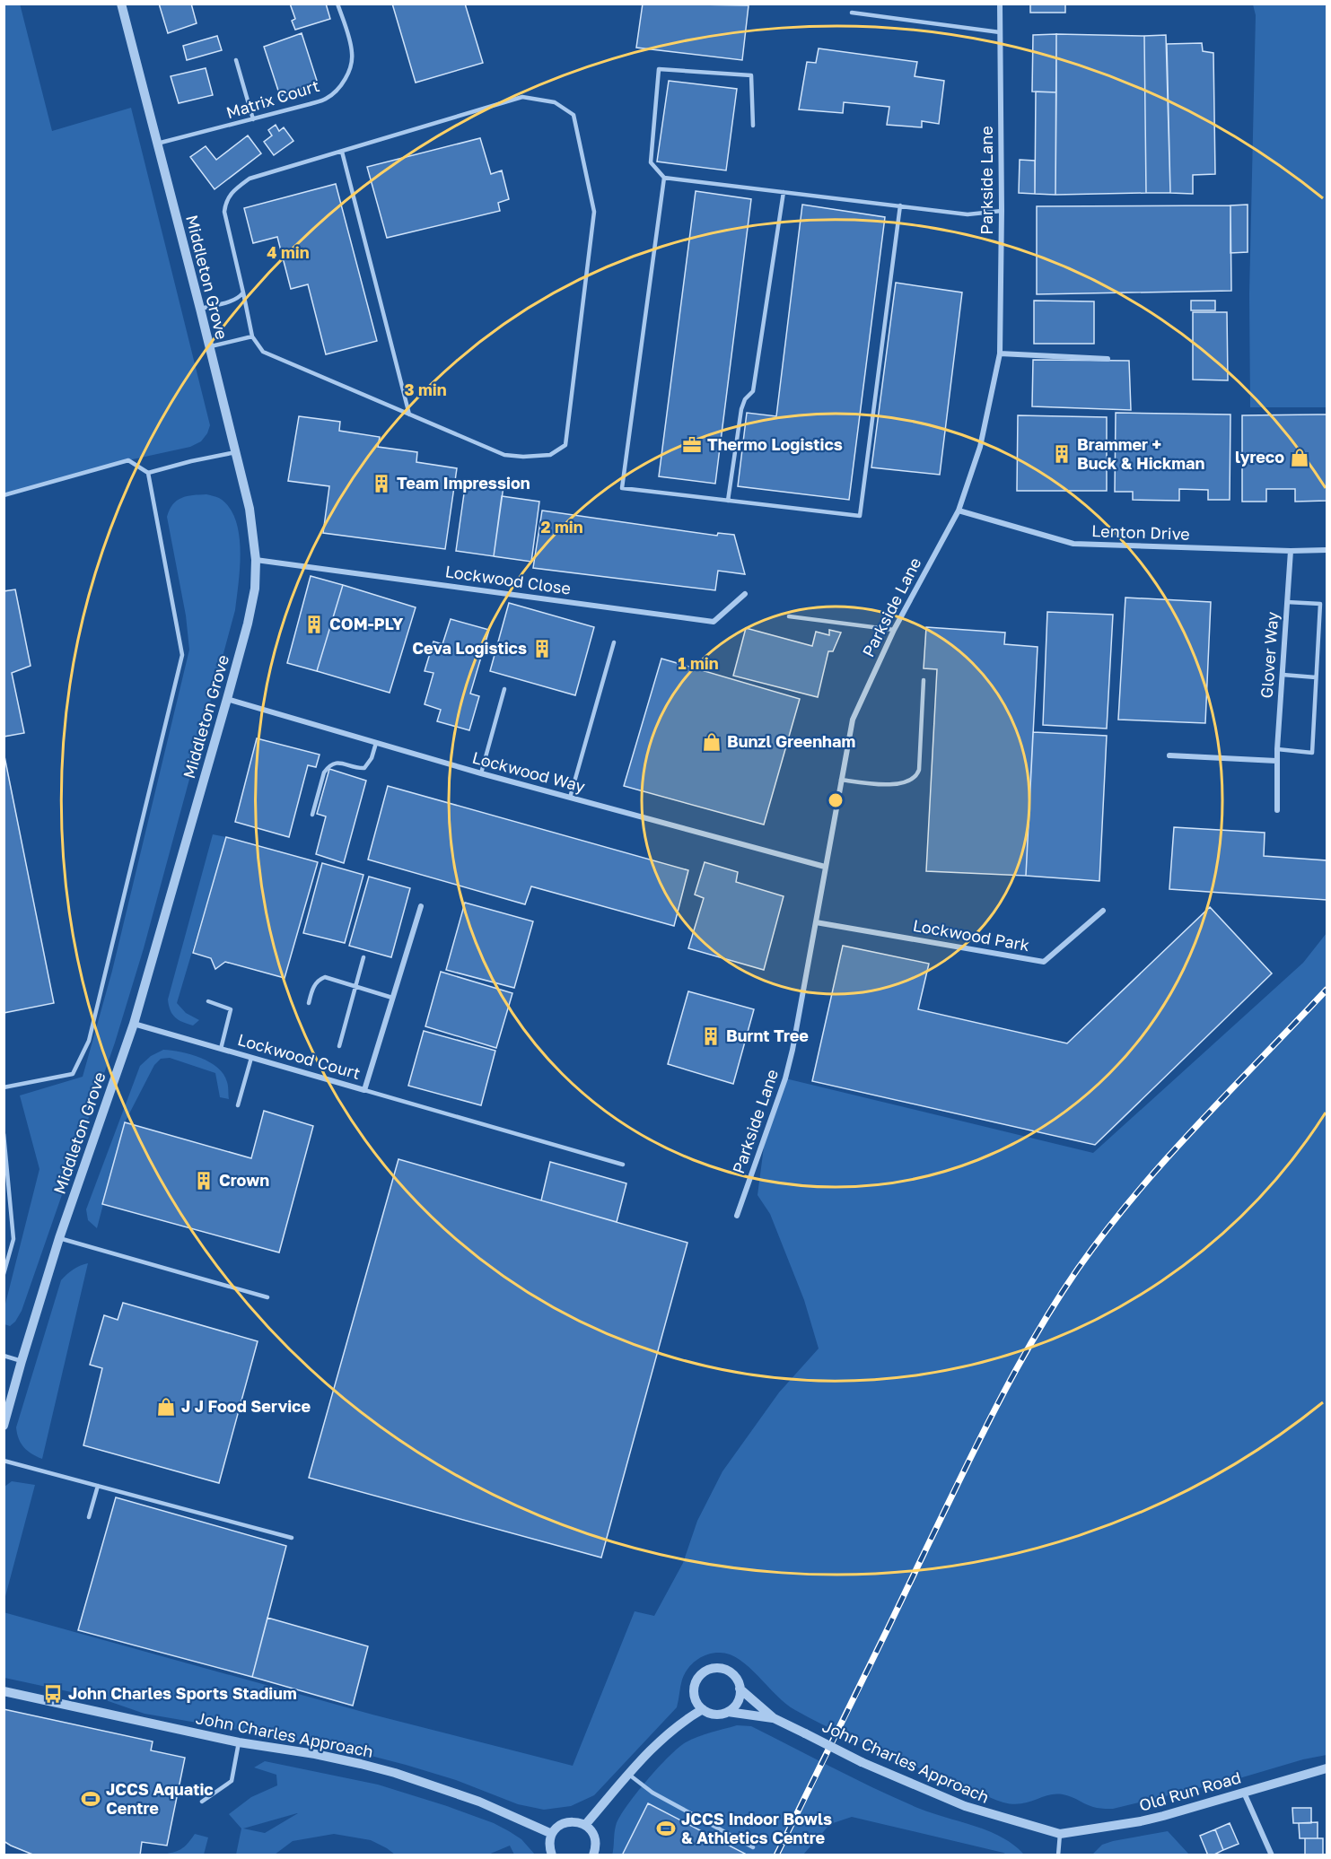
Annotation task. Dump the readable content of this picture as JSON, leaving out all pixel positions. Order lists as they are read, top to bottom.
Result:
{
  "streets": {
    "street": [
      "Parkside Lane",
      "Middleton Grove",
      "Lenton Drive",
      "Lockwood Close",
      "Glover Way",
      "Lockwood Way",
      "Lockwood Park",
      "Lockwood Court",
      "John Charles Approach",
      "Old Run Road"
    ],
    "lane": ["Matrix Court"]
  },
  "crossings": [
    ["Matrix Court", "Middleton Grove"],
    ["Parkside Lane", "Lenton Drive"],
    ["Parkside Lane", "Lockwood Way"],
    ["Parkside Lane", "Lockwood Park"],
    ["Middleton Grove", "Lockwood Close"],
    ["Middleton Grove", "Lockwood Way"],
    ["Middleton Grove", "Lockwood Court"],
    ["Lenton Drive", "Glover Way"],
    ["John Charles Approach", "Old Run Road"]
  ],
  "places": {
    "office": ["Thermo Logistics"],
    "building": [
      "Brammer + Buck & Hickman",
      "Team Impression",
      "COM-PLY",
      "Ceva Logistics",
      "Burnt Tree",
      "Crown"
    ],
    "shop": ["lyreco", "Bunzl Greenham", "J J Food Service"],
    "bus stop": ["John Charles Sports Stadium"],
    "sports": ["JCCS Aquatic Centre", "JCCS Indoor Bowls & Athletics Centre"]
  },
  "rings": [
    "4 min",
    "3 min",
    "2 min",
    "1 min"
  ]
}
